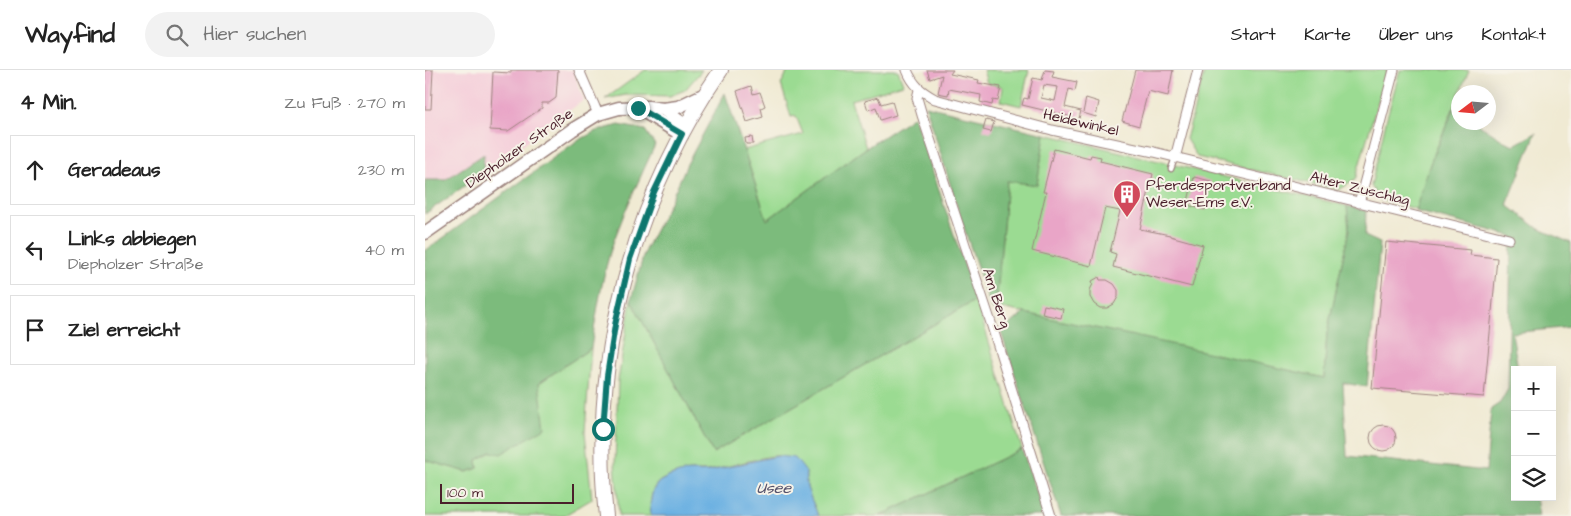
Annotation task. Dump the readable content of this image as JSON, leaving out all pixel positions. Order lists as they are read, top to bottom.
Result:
{
  "streets": {
    "main road": ["Diepholzer Straße"],
    "street": ["Heidewinkel", "Alter Zuschlag", "Am Berg"]
  },
  "crossings": [
    ["Heidewinkel", "Alter Zuschlag"],
    ["Heidewinkel", "Am Berg"]
  ],
  "water": ["Usee"],
  "places": {
    "building": ["Pferdesportverband Weser-Ems e.V."]
  },
  "scale_bar": "100 m",
  "north": "left",
  "page": {
    "header": "Wayfind",
    "search": "Hier suchen",
    "nav": [
      "Start",
      "Karte",
      "Über uns",
      "Kontakt"
    ],
    "heading": ["4 Min.", "Zu Fuß · 270 m"],
    "list": [
      ["Geradeaus", "230 m"],
      ["Links abbiegen", "Diepholzer Straße", "40 m"],
      "Ziel erreicht"
    ],
    "map_buttons": ["+", "−"],
    "scale": "100 m"
  }
}
